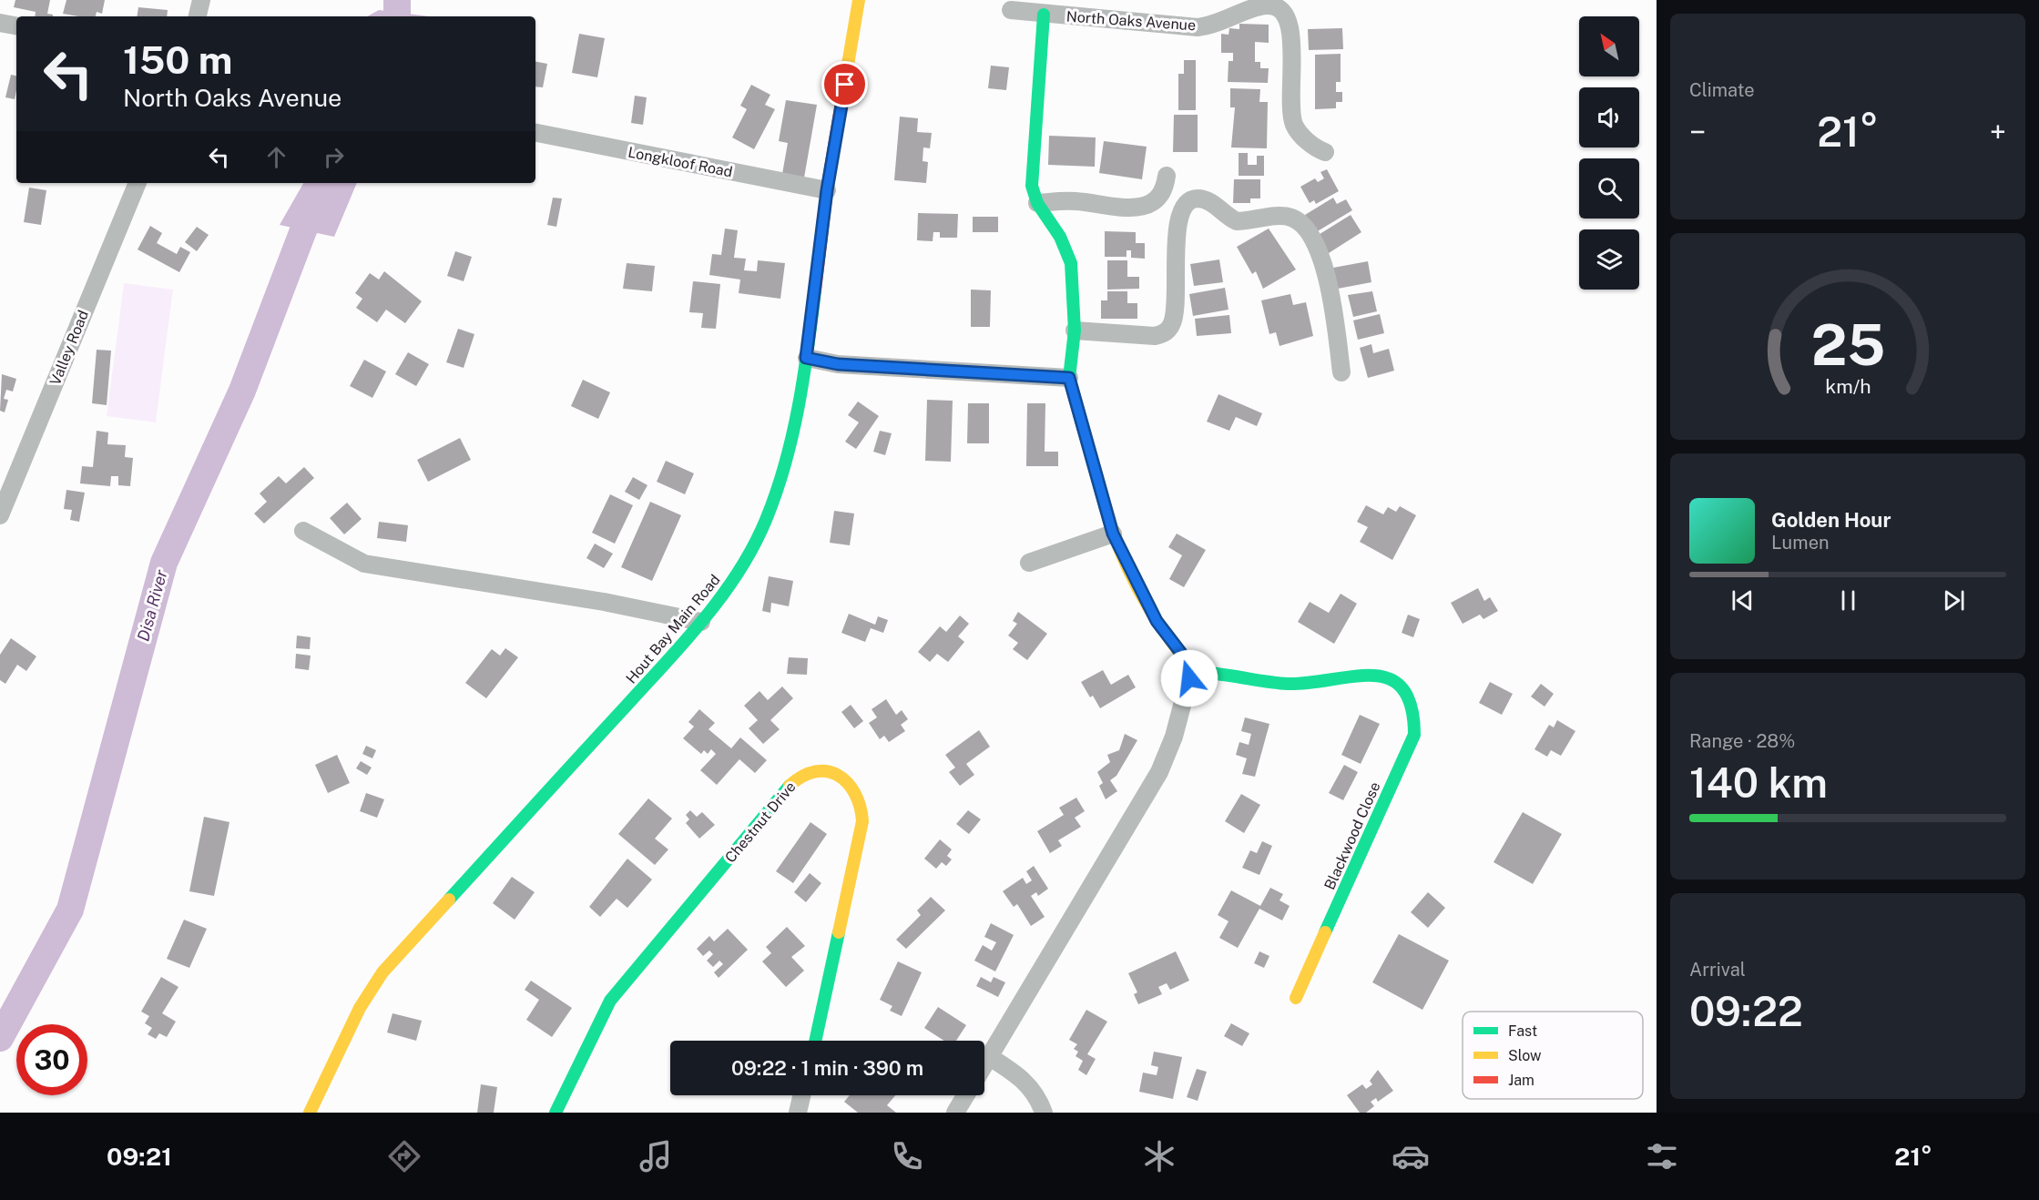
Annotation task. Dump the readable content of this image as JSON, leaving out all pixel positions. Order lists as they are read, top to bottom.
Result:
{
  "streets": {
    "street": [
      "North Oaks Avenue",
      "Longkloof Road",
      "Valley Road",
      "Hout Bay Main Road",
      "Chestnut Drive",
      "Blackwood Close"
    ]
  },
  "crossings": [
    ["Longkloof Road", "Hout Bay Main Road"]
  ],
  "water": ["Disa River"],
  "legend": ["Fast", "Slow", "Jam"],
  "north": "top left",
  "page": {
    "tile": [
      "Climate",
      ["Range · 28%", "140 km"],
      ["Arrival", "09:22"]
    ],
    "turn": ["150 m", "North Oaks Avenue"],
    "heat": ["−", "21°", "+"],
    "song": ["Golden Hour", "Lumen"],
    "limit": "30",
    "trip": "09:22 · 1 min · 390 m",
    "tabs": ["09:21", "21°"],
    "gauge": ["25", "km/h"]
  }
}
